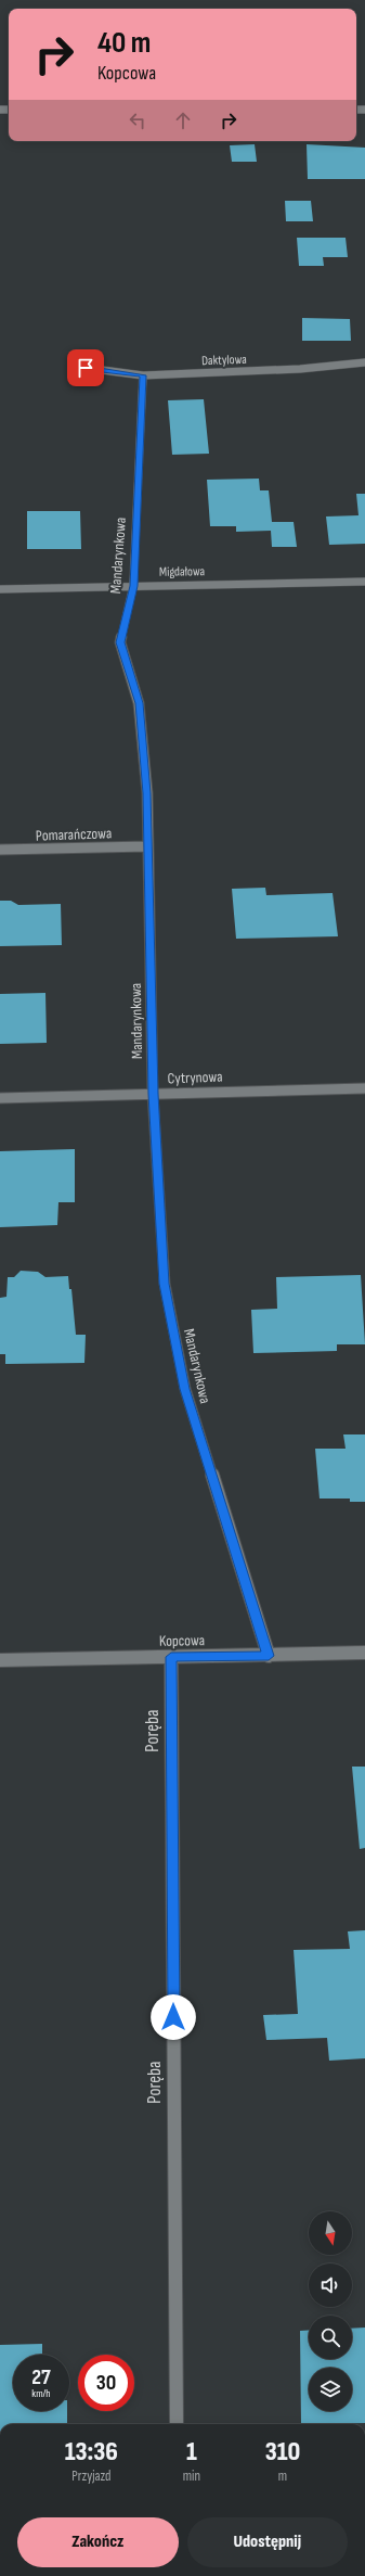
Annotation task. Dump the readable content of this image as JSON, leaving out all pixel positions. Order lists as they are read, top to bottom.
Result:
{
  "streets": {
    "street": [
      "Daktylowa",
      "Mandarynkowa",
      "Migdałowa",
      "Pomarańczowa",
      "Cytrynowa",
      "Kopcowa",
      "Poręba"
    ]
  },
  "crossings": [
    ["Daktylowa", "Mandarynkowa"],
    ["Mandarynkowa", "Migdałowa"],
    ["Mandarynkowa", "Pomarańczowa"],
    ["Mandarynkowa", "Cytrynowa"],
    ["Mandarynkowa", "Kopcowa"],
    ["Kopcowa", "Poręba"]
  ],
  "north": "bottom",
  "page": {
    "turn": ["40 m", "Kopcowa"],
    "speed": "27 km/h",
    "limit": "30",
    "eta": [
      "13:36",
      "Przyjazd",
      "1",
      "min",
      "310",
      "m"
    ],
    "buttons": ["Zakończ", "Udostępnij"]
  }
}
